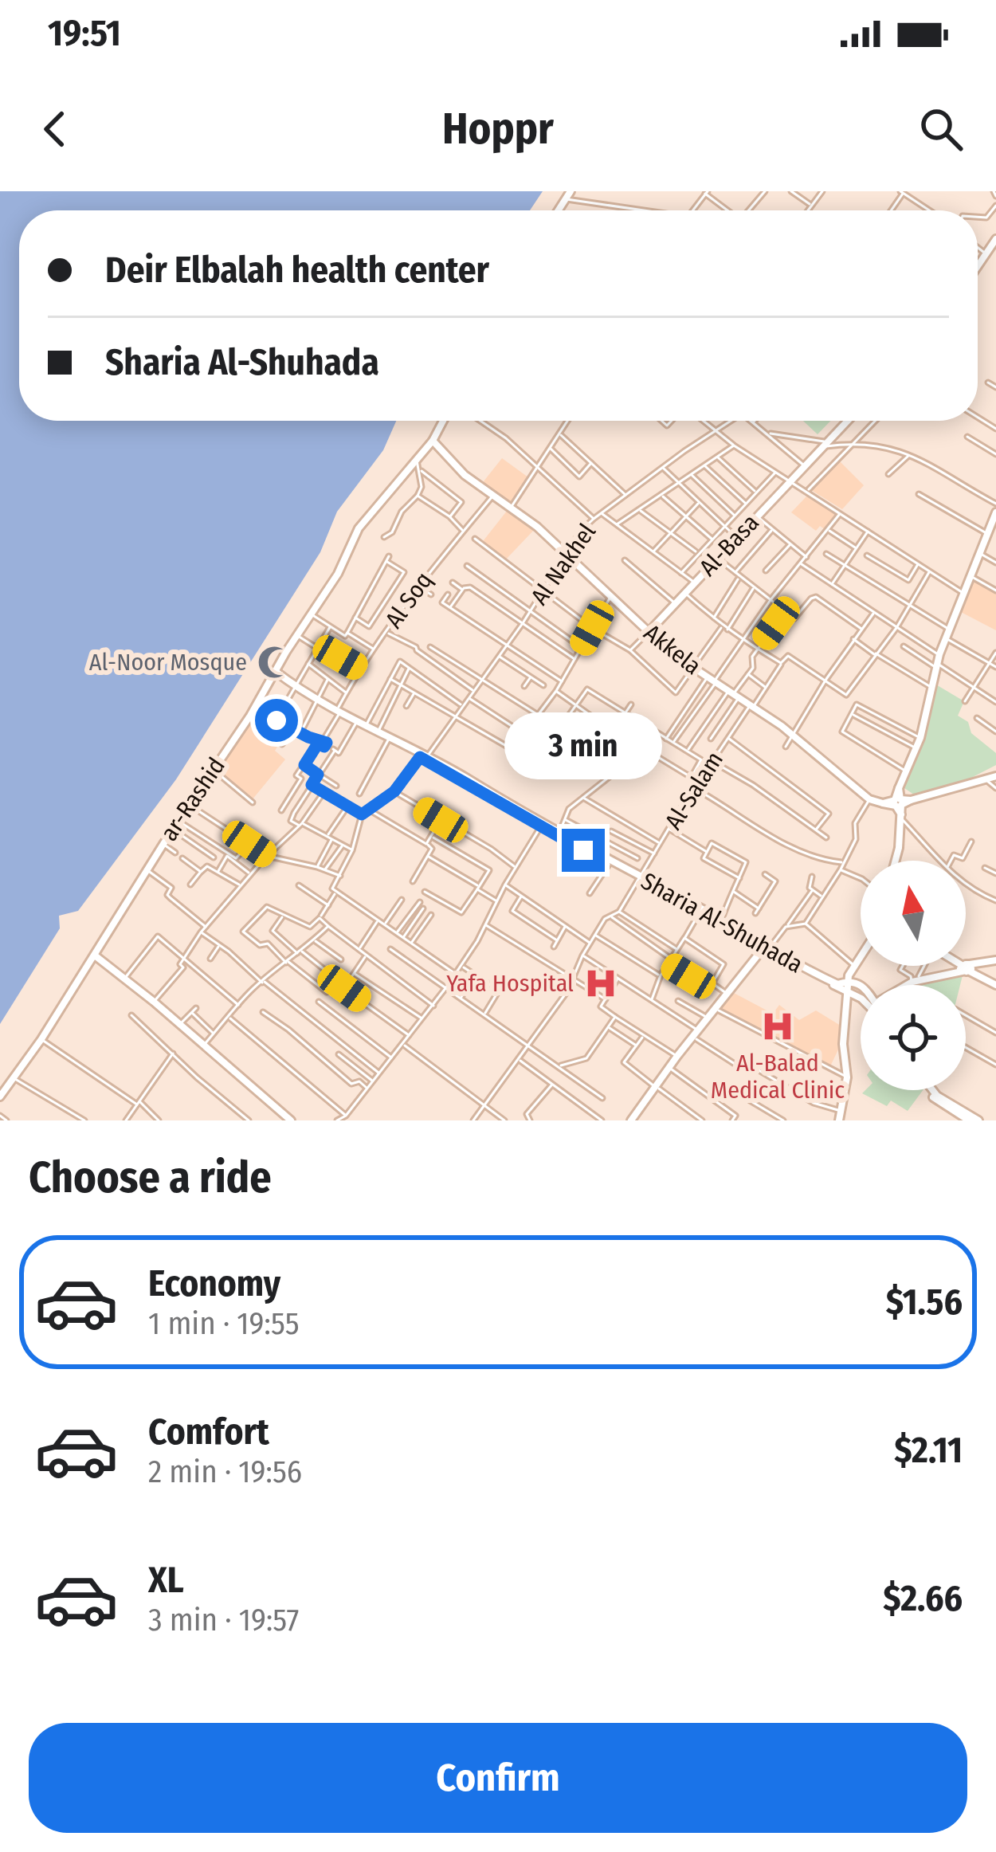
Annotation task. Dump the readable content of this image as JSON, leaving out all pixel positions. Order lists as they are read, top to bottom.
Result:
{
  "streets": {
    "main road": [
      "Al-Basa",
      "Akkela",
      "ar-Rashid",
      "Sharia Al-Shuhada"
    ],
    "street": ["Al Nakhel", "Al Soq", "Al-Salam"]
  },
  "crossings": [
    ["Al-Basa", "Akkela"],
    ["Al Nakhel", "Akkela"],
    ["Al Nakhel", "Sharia Al-Shuhada"],
    ["Al Soq", "Akkela"],
    ["Al Soq", "Sharia Al-Shuhada"],
    ["Akkela", "Al-Salam"],
    ["Akkela", "ar-Rashid"],
    ["Al-Salam", "Sharia Al-Shuhada"],
    ["ar-Rashid", "Sharia Al-Shuhada"]
  ],
  "places": {
    "mosque": ["Al-Noor Mosque"],
    "hospital": ["Yafa Hospital", "Al-Balad Medical Clinic"]
  },
  "north": "top",
  "page": {
    "status": "19:51",
    "header": "Hoppr",
    "banner": ["Deir Elbalah health center", "Sharia Al-Shuhada"],
    "bubble": "3 min",
    "heading": "Choose a ride",
    "list": [
      {
        "name": "Economy",
        "note": "1 min · 19:55",
        "value": "$1.56"
      },
      {
        "name": "Comfort",
        "note": "2 min · 19:56",
        "value": "$2.11"
      },
      {
        "name": "XL",
        "note": "3 min · 19:57",
        "value": "$2.66"
      }
    ],
    "buttons": "Confirm"
  }
}
